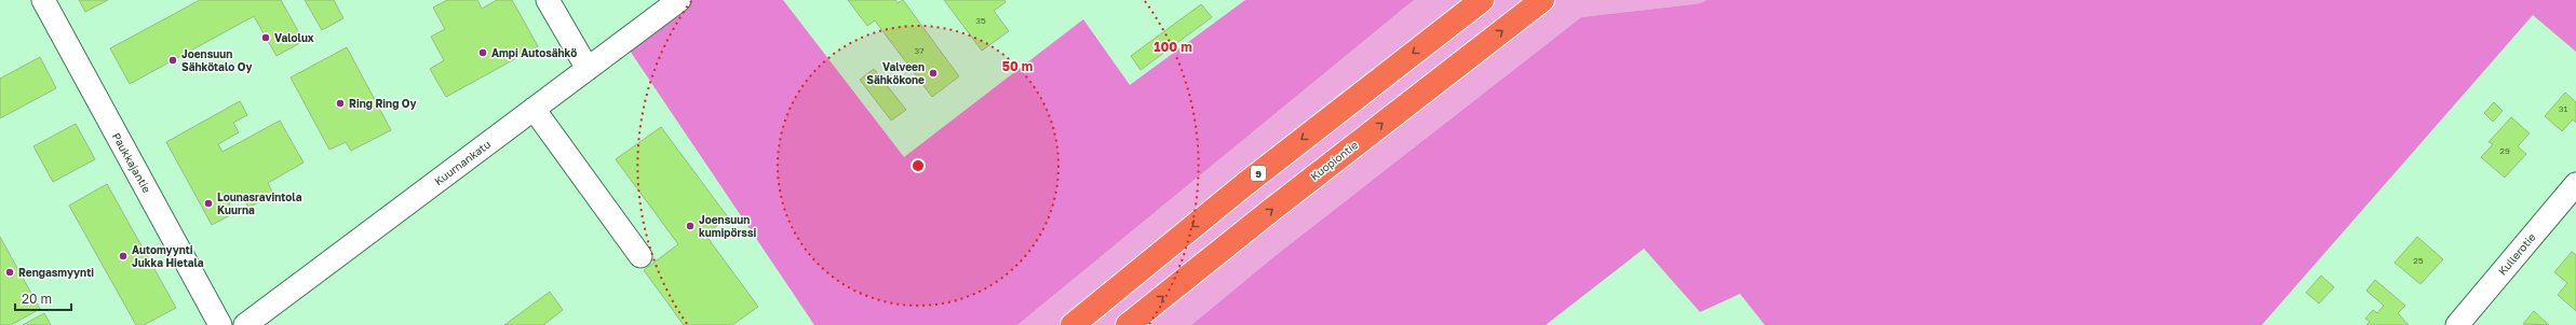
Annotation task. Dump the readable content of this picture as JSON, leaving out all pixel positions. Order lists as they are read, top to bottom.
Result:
{
  "streets": {
    "highway": ["Kuopiontie", "9"],
    "street": ["Paukkajantie", "Kuurnankatu", "Kullerotie"]
  },
  "places": [
    "Valolux",
    "Ampi Autosähkö",
    "Joensuun Sähkötalo Oy",
    "Valveen Sähkökone",
    "Ring Ring Oy",
    "Lounasravintola Kuurna",
    "Joensuun kumipörssi",
    "Automyynti Jukka Hietala",
    "Rengasmyynti"
  ],
  "house_numbers": [
    "35",
    "37",
    "31",
    "29",
    "25"
  ],
  "scale_bar": "20 m",
  "rings": ["100 m", "50 m"]
}
